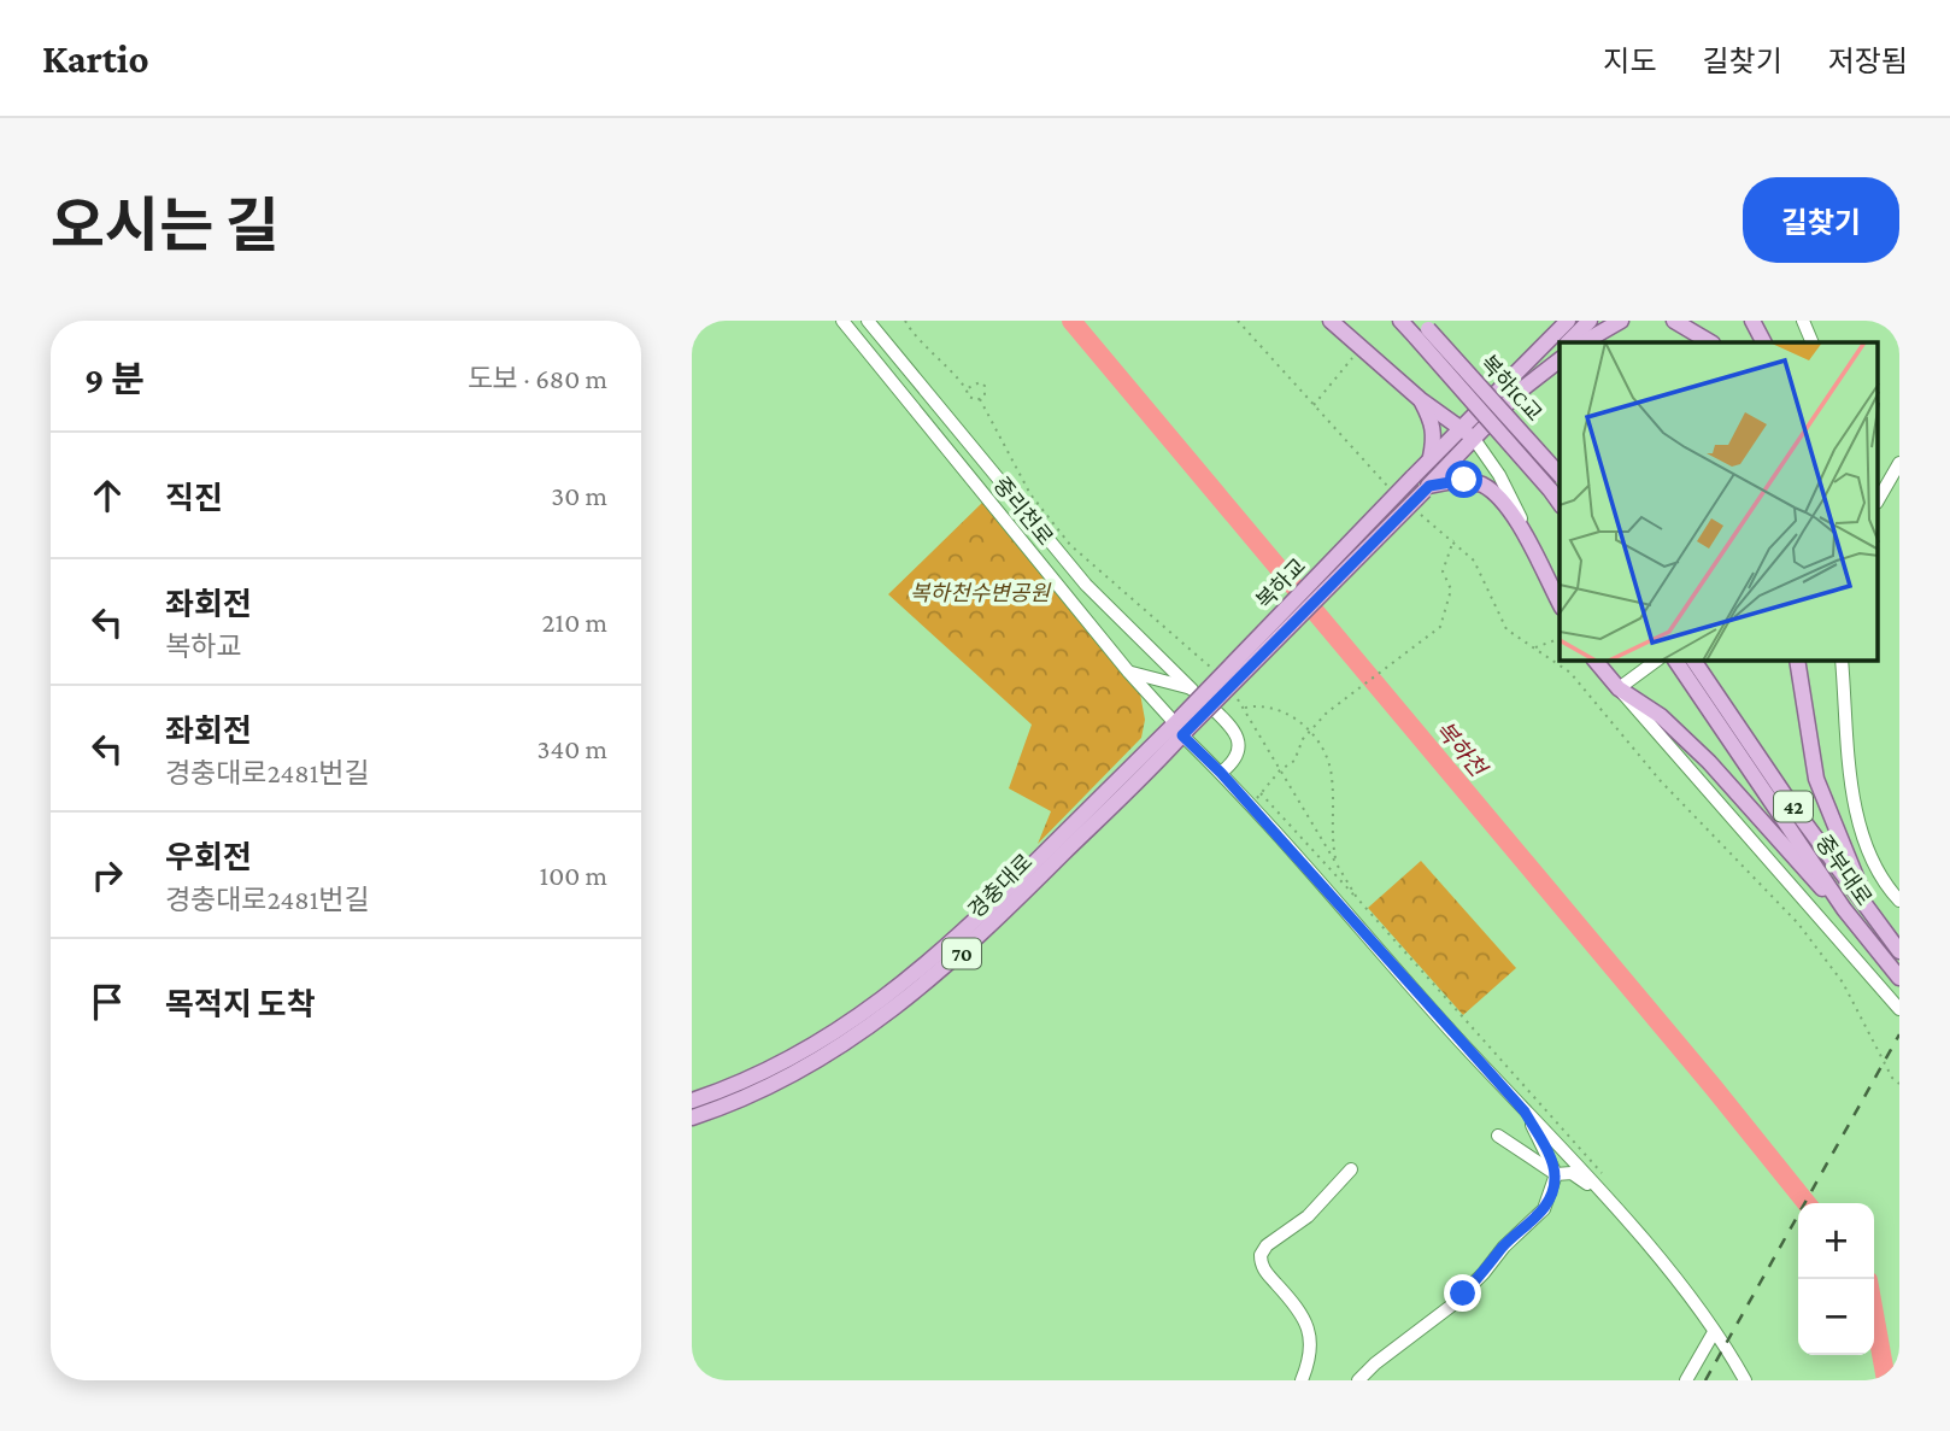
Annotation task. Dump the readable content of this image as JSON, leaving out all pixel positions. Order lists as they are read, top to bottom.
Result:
{
  "streets": {
    "main road": [
      "복하IC교",
      "복하교",
      "42",
      "중부대로",
      "경충대로",
      "70"
    ],
    "street": ["중리천로"]
  },
  "crossings": [
    ["중리천로", "복하교"],
    ["중리천로", "경충대로"],
    ["복하교", "경충대로"]
  ],
  "water": ["복하천"],
  "parks": ["복하천수변공원"],
  "page": {
    "header": "Kartio",
    "nav": ["지도", "길찾기", "저장됨"],
    "title": "오시는 길",
    "buttons": "길찾기",
    "heading": ["9 분", "도보 · 680 m"],
    "list": [
      ["직진", "30 m"],
      ["좌회전", "복하교", "210 m"],
      ["좌회전", "경충대로2481번길", "340 m"],
      ["우회전", "경충대로2481번길", "100 m"],
      "목적지 도착"
    ],
    "map_buttons": ["+", "−"]
  }
}
